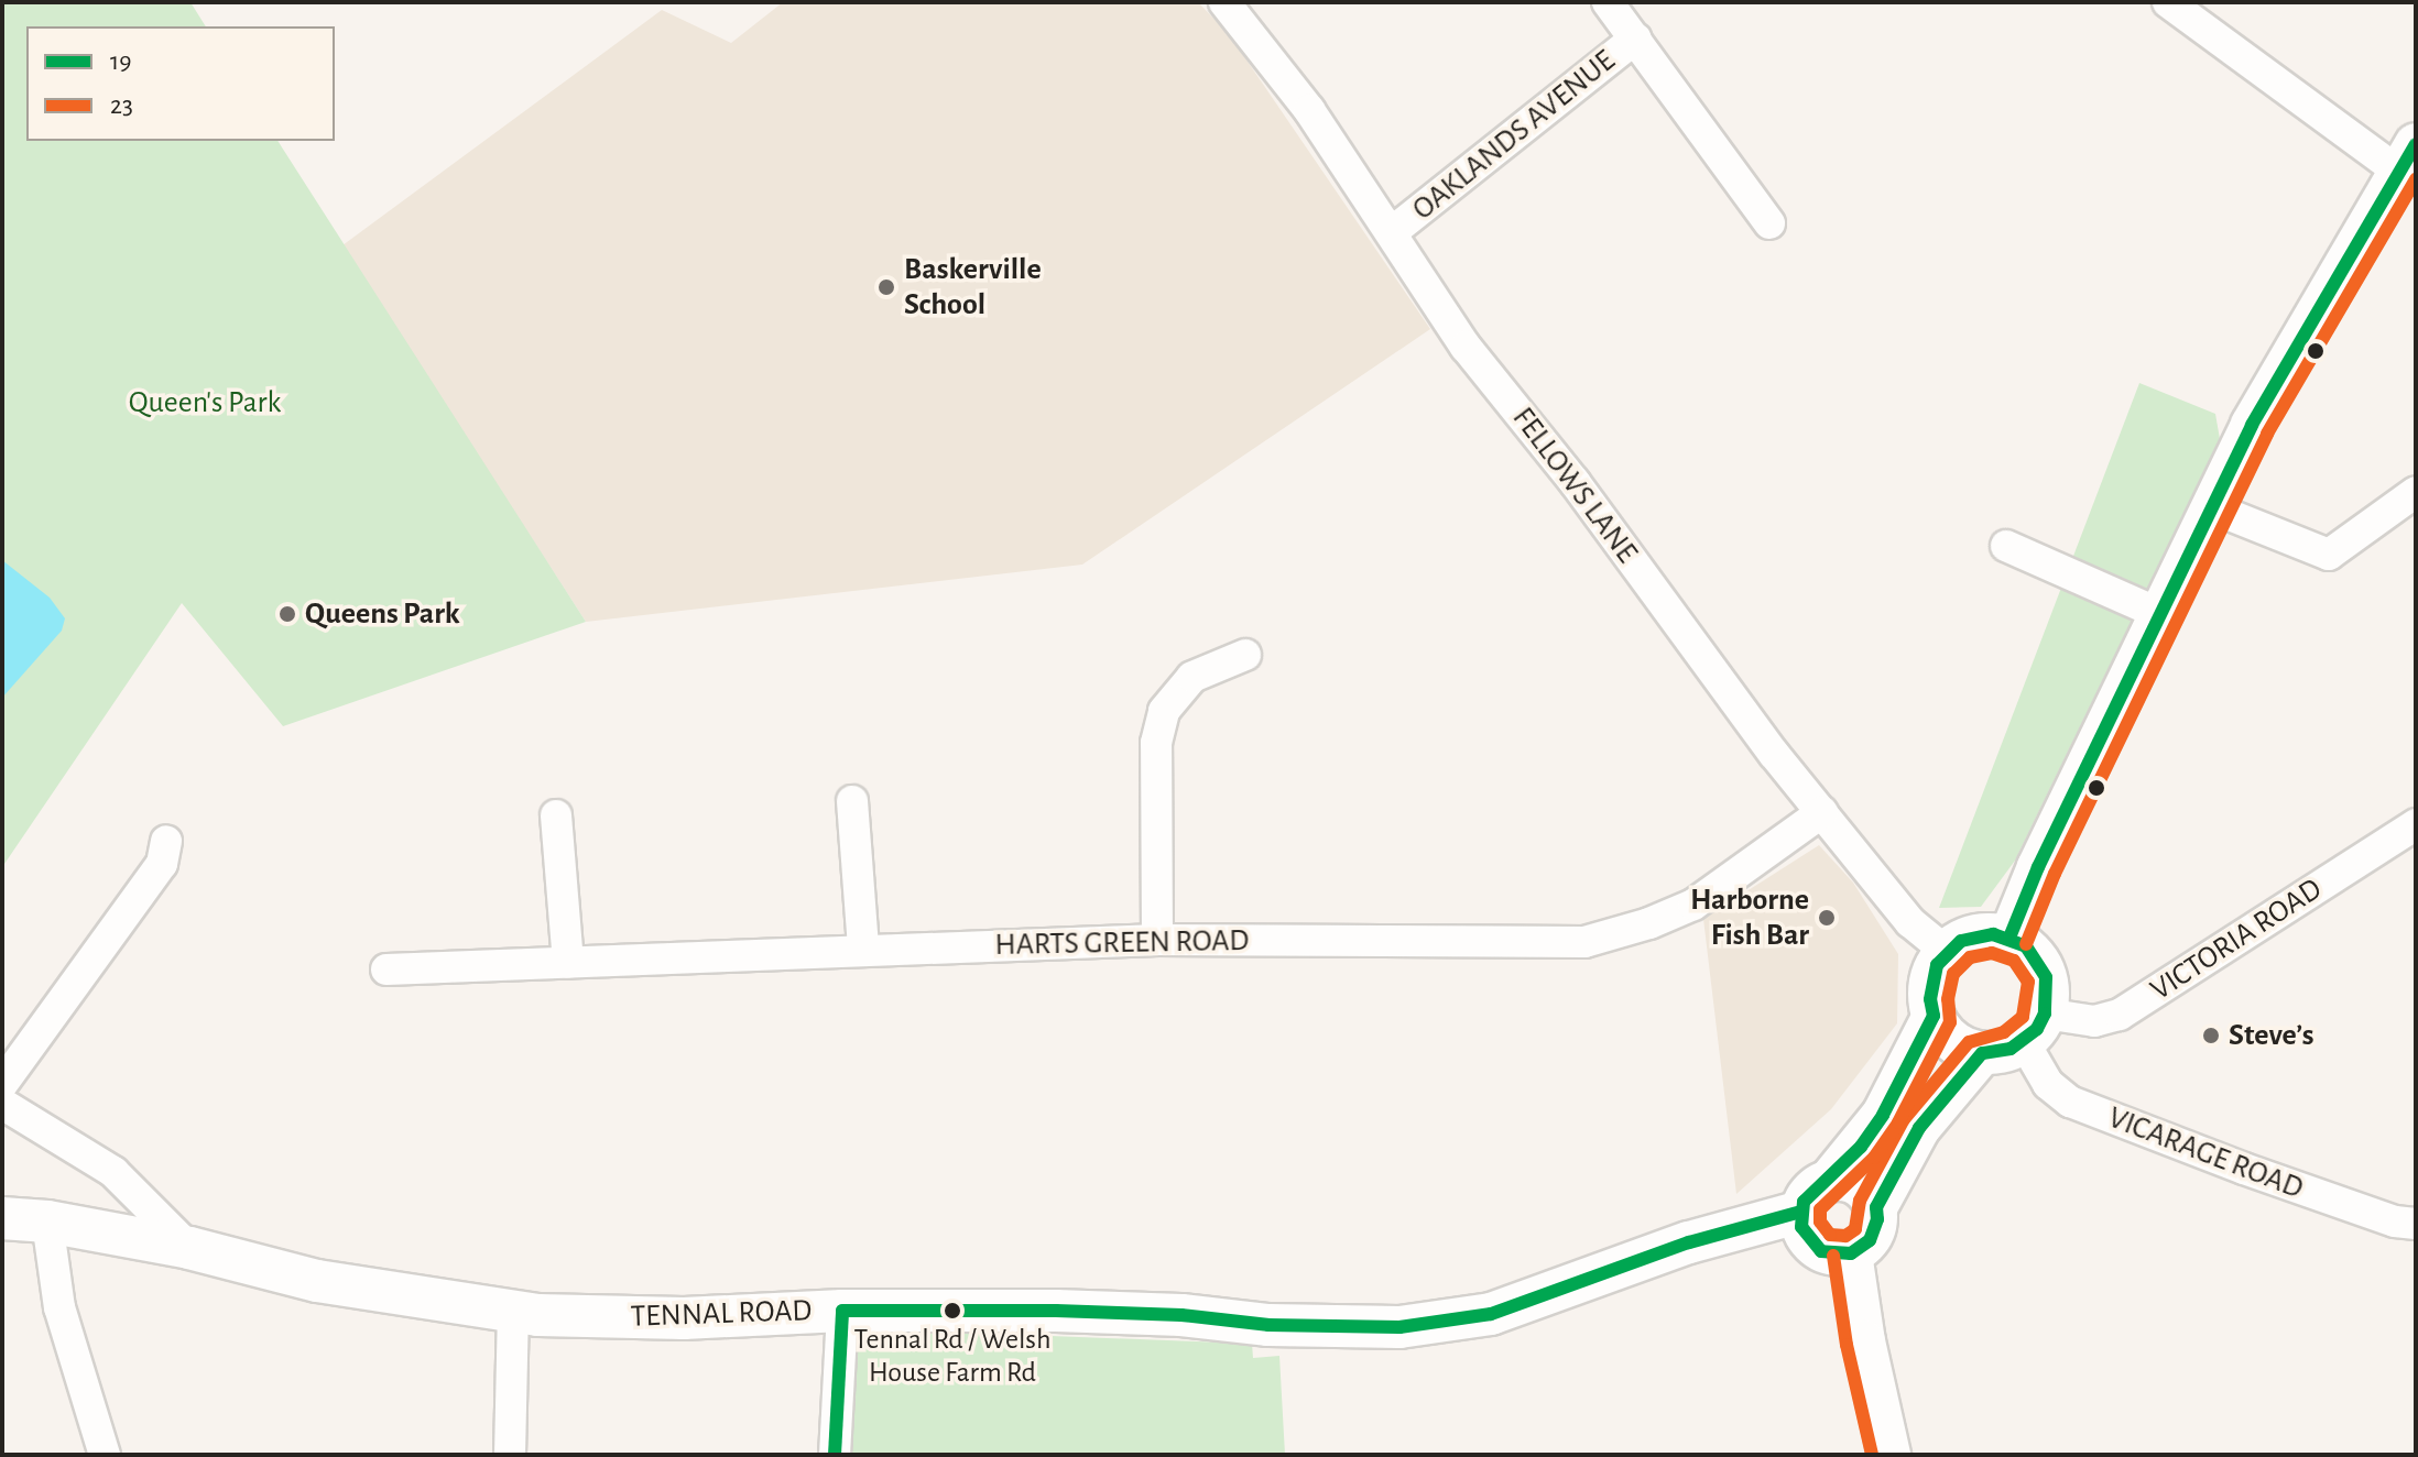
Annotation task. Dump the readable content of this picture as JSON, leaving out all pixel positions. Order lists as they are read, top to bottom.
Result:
{
  "streets": {
    "street": [
      "OAKLANDS AVENUE",
      "FELLOWS LANE",
      "VICTORIA ROAD",
      "HARTS GREEN ROAD",
      "VICARAGE ROAD",
      "TENNAL ROAD"
    ]
  },
  "crossings": [
    ["OAKLANDS AVENUE", "FELLOWS LANE"],
    ["FELLOWS LANE", "VICTORIA ROAD"],
    ["FELLOWS LANE", "HARTS GREEN ROAD"],
    ["FELLOWS LANE", "VICARAGE ROAD"],
    ["VICTORIA ROAD", "VICARAGE ROAD"]
  ],
  "parks": ["Queen's Park"],
  "places": [
    "Baskerville School",
    "Queens Park",
    "Harborne Fish Bar",
    "Steve’s",
    "Tennal Rd / Welsh House Farm Rd"
  ],
  "lines": ["transit line 19", "transit line 23"],
  "legend": ["19", "23"]
}
